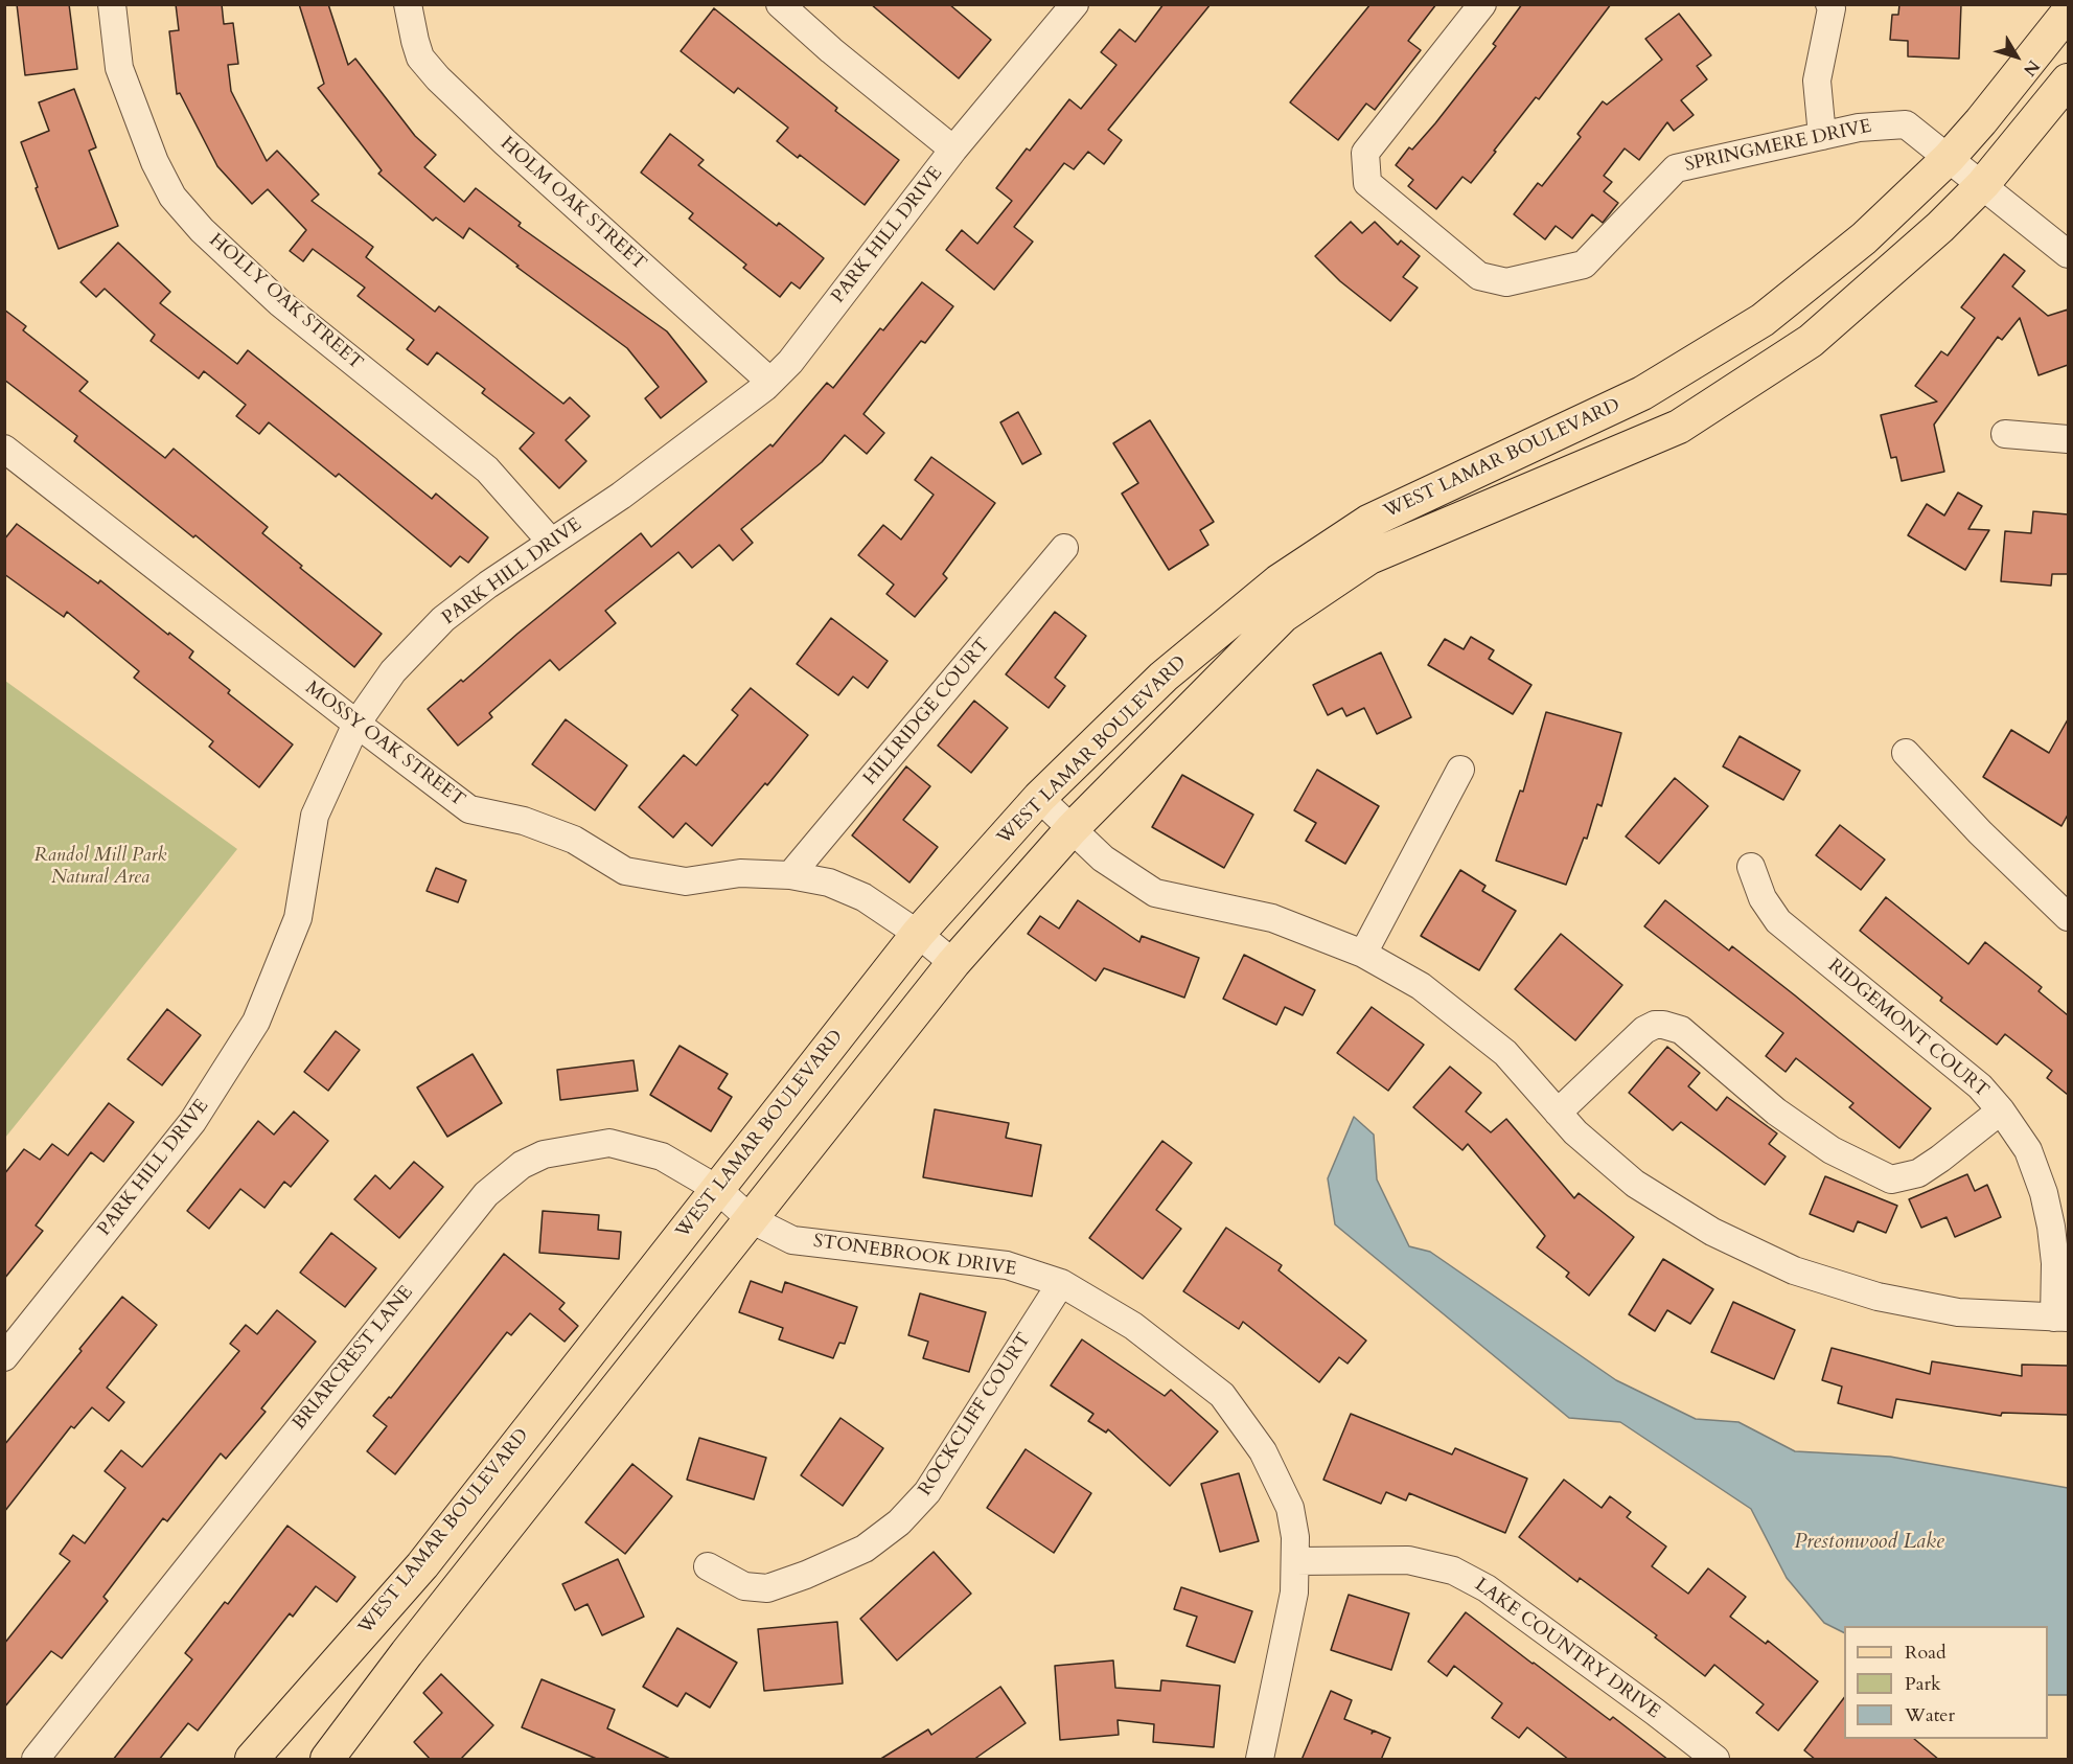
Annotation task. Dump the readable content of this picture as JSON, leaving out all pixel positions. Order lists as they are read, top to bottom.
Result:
{
  "streets": {
    "main road": ["WEST LAMAR BOULEVARD"],
    "street": [
      "SPRINGMERE DRIVE",
      "HOLM OAK STREET",
      "PARK HILL DRIVE",
      "HOLLY OAK STREET",
      "HILLRIDGE COURT",
      "MOSSY OAK STREET",
      "RIDGEMONT COURT",
      "STONEBROOK DRIVE",
      "BRIARCREST LANE",
      "ROCKCLIFF COURT",
      "LAKE COUNTRY DRIVE"
    ]
  },
  "crossings": [
    ["SPRINGMERE DRIVE", "WEST LAMAR BOULEVARD"],
    ["HOLM OAK STREET", "PARK HILL DRIVE"],
    ["PARK HILL DRIVE", "HOLLY OAK STREET"],
    ["PARK HILL DRIVE", "MOSSY OAK STREET"],
    ["WEST LAMAR BOULEVARD", "MOSSY OAK STREET"],
    ["WEST LAMAR BOULEVARD", "STONEBROOK DRIVE"],
    ["WEST LAMAR BOULEVARD", "BRIARCREST LANE"],
    ["HILLRIDGE COURT", "MOSSY OAK STREET"],
    ["STONEBROOK DRIVE", "BRIARCREST LANE"],
    ["STONEBROOK DRIVE", "ROCKCLIFF COURT"],
    ["STONEBROOK DRIVE", "LAKE COUNTRY DRIVE"]
  ],
  "water": ["Prestonwood Lake"],
  "parks": ["Randol Mill Park Natural Area"],
  "legend": ["Road", "Park", "Water"],
  "north": "bottom right"
}
